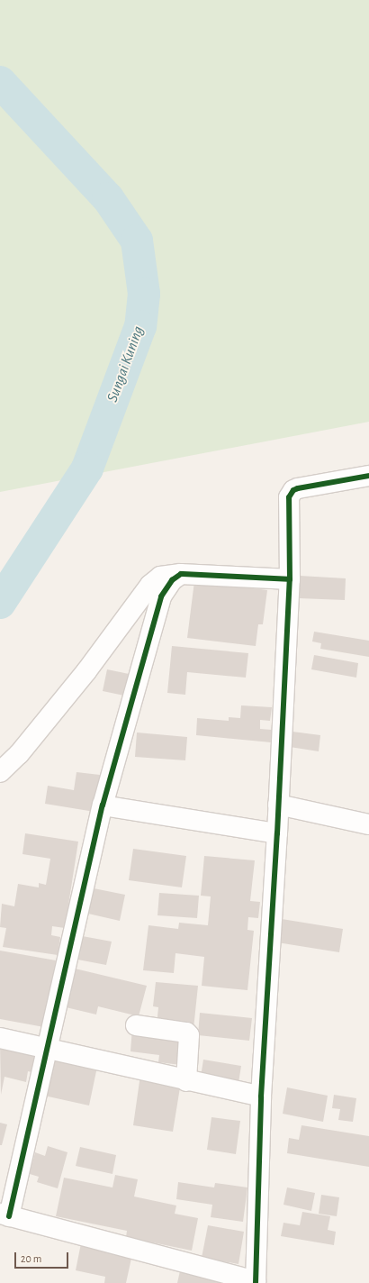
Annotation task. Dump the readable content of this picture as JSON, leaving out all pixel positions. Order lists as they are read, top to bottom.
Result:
{
  "water": ["Sungai Kuning"],
  "scale_bar": "20 m"
}
